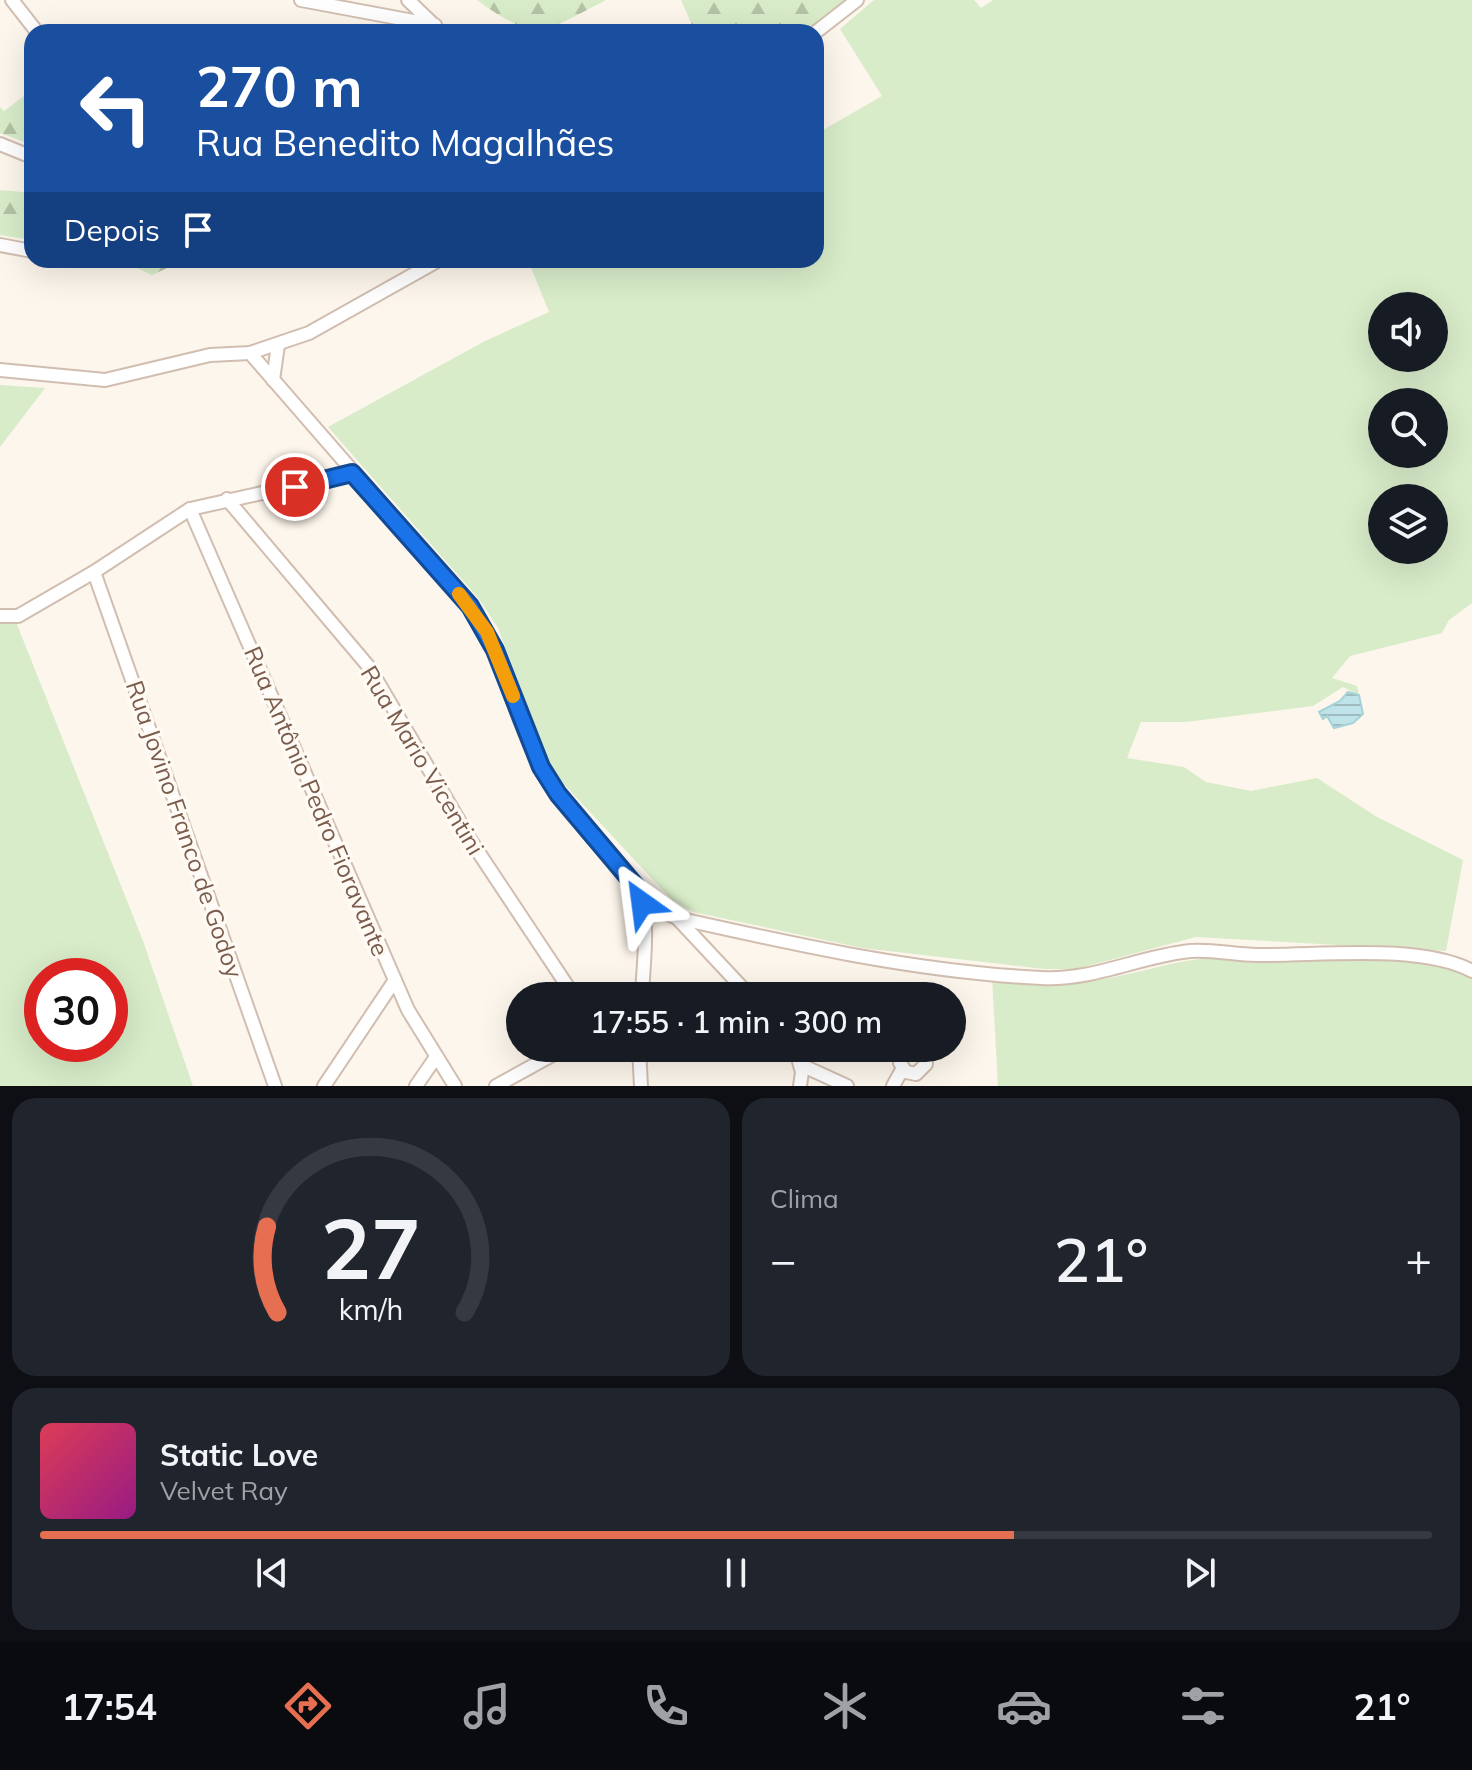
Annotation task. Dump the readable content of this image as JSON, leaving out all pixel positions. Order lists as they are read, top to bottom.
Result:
{
  "streets": {
    "street": ["Rua Mario Vicentini", "Rua Antônio Pedro Fioravante", "Rua Jovino Franco de Godoy"]
  },
  "page": {
    "turn": ["270 m", "Rua Benedito Magalhães"],
    "then": "Depois",
    "limit": "30",
    "trip": "17:55 · 1 min · 300 m",
    "tile": "Clima",
    "heat": ["−", "21°", "+"],
    "song": ["Static Love", "Velvet Ray"],
    "tabs": ["17:54", "21°"],
    "gauge": ["27", "km/h"]
  }
}
